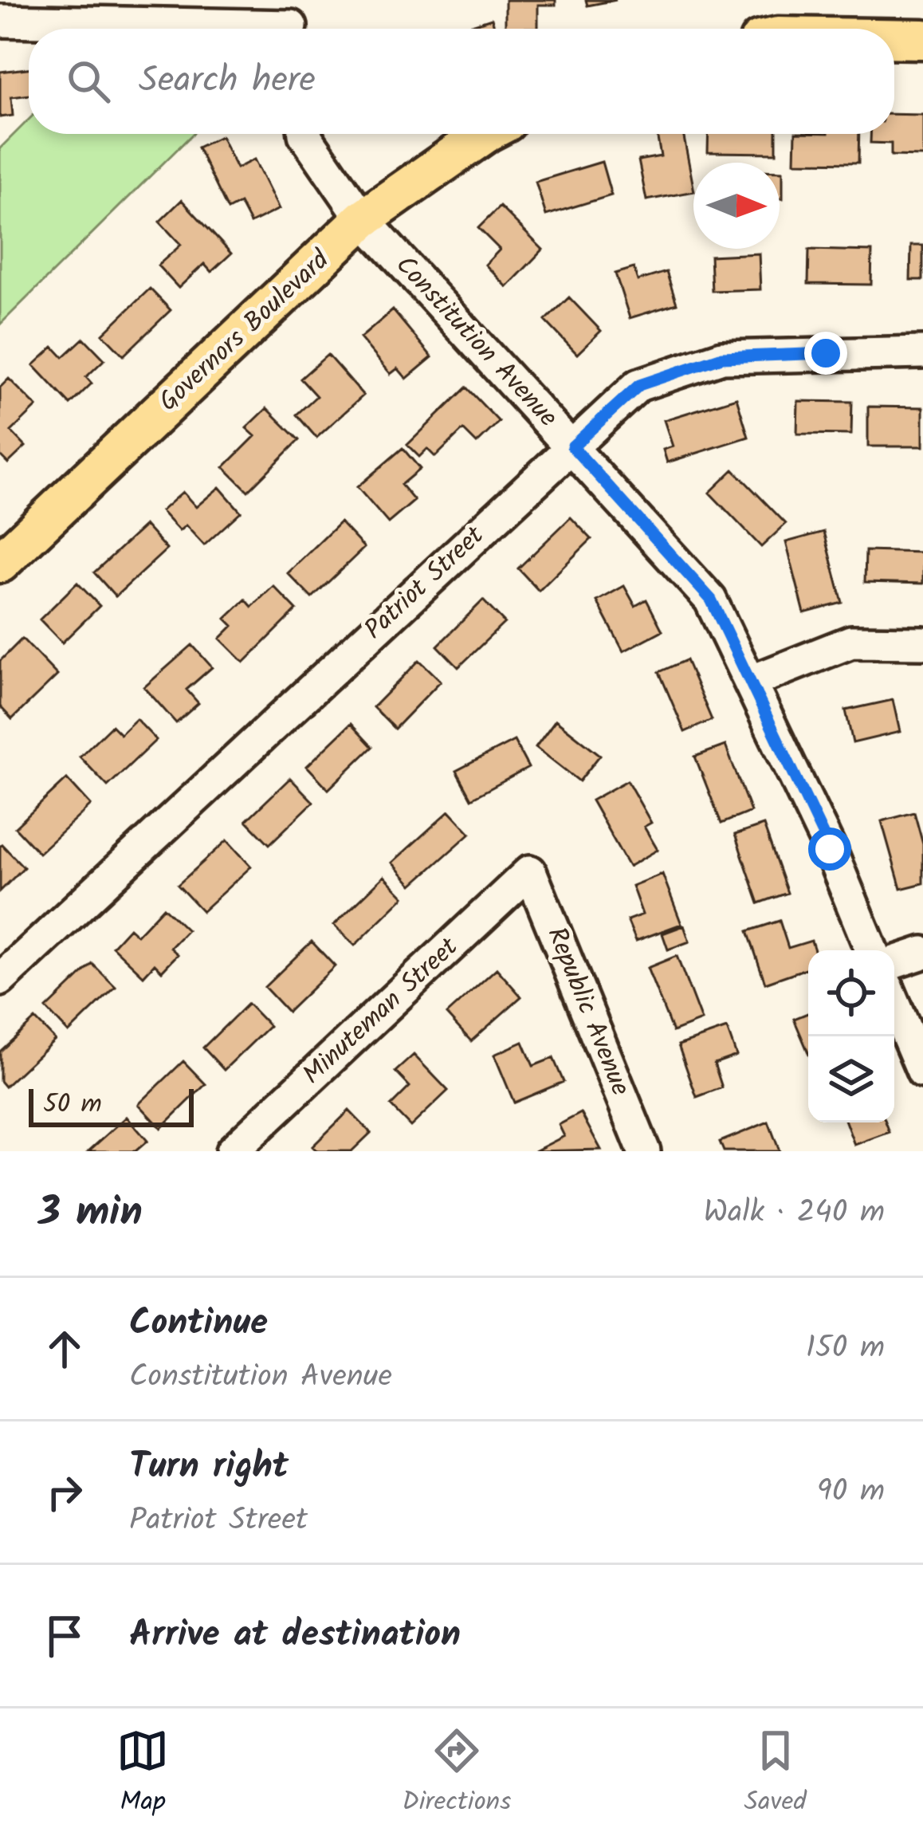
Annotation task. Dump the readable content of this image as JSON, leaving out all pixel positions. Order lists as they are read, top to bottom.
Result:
{
  "streets": {
    "main road": ["Governors Boulevard"],
    "street": [
      "Constitution Avenue",
      "Patriot Street",
      "Minuteman Street",
      "Republic Avenue"
    ]
  },
  "crossings": [
    ["Governors Boulevard", "Constitution Avenue"],
    ["Constitution Avenue", "Patriot Street"],
    ["Minuteman Street", "Republic Avenue"]
  ],
  "scale_bar": "50 m",
  "north": "right",
  "page": {
    "search": "Search here",
    "scale": "50 m",
    "heading": ["3 min", "Walk · 240 m"],
    "list": [
      ["Continue", "Constitution Avenue", "150 m"],
      ["Turn right", "Patriot Street", "90 m"],
      "Arrive at destination"
    ],
    "nav": ["Map", "Directions", "Saved"]
  }
}
